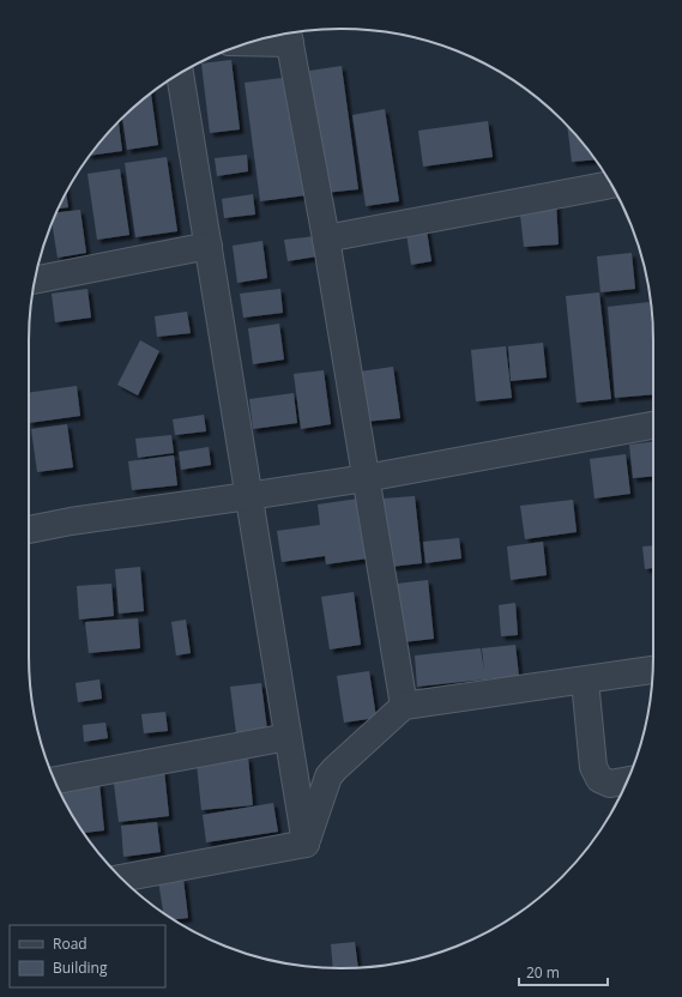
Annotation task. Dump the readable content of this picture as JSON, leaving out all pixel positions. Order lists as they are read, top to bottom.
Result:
{
  "legend": ["Road", "Building"],
  "scale_bar": "20 m"
}
